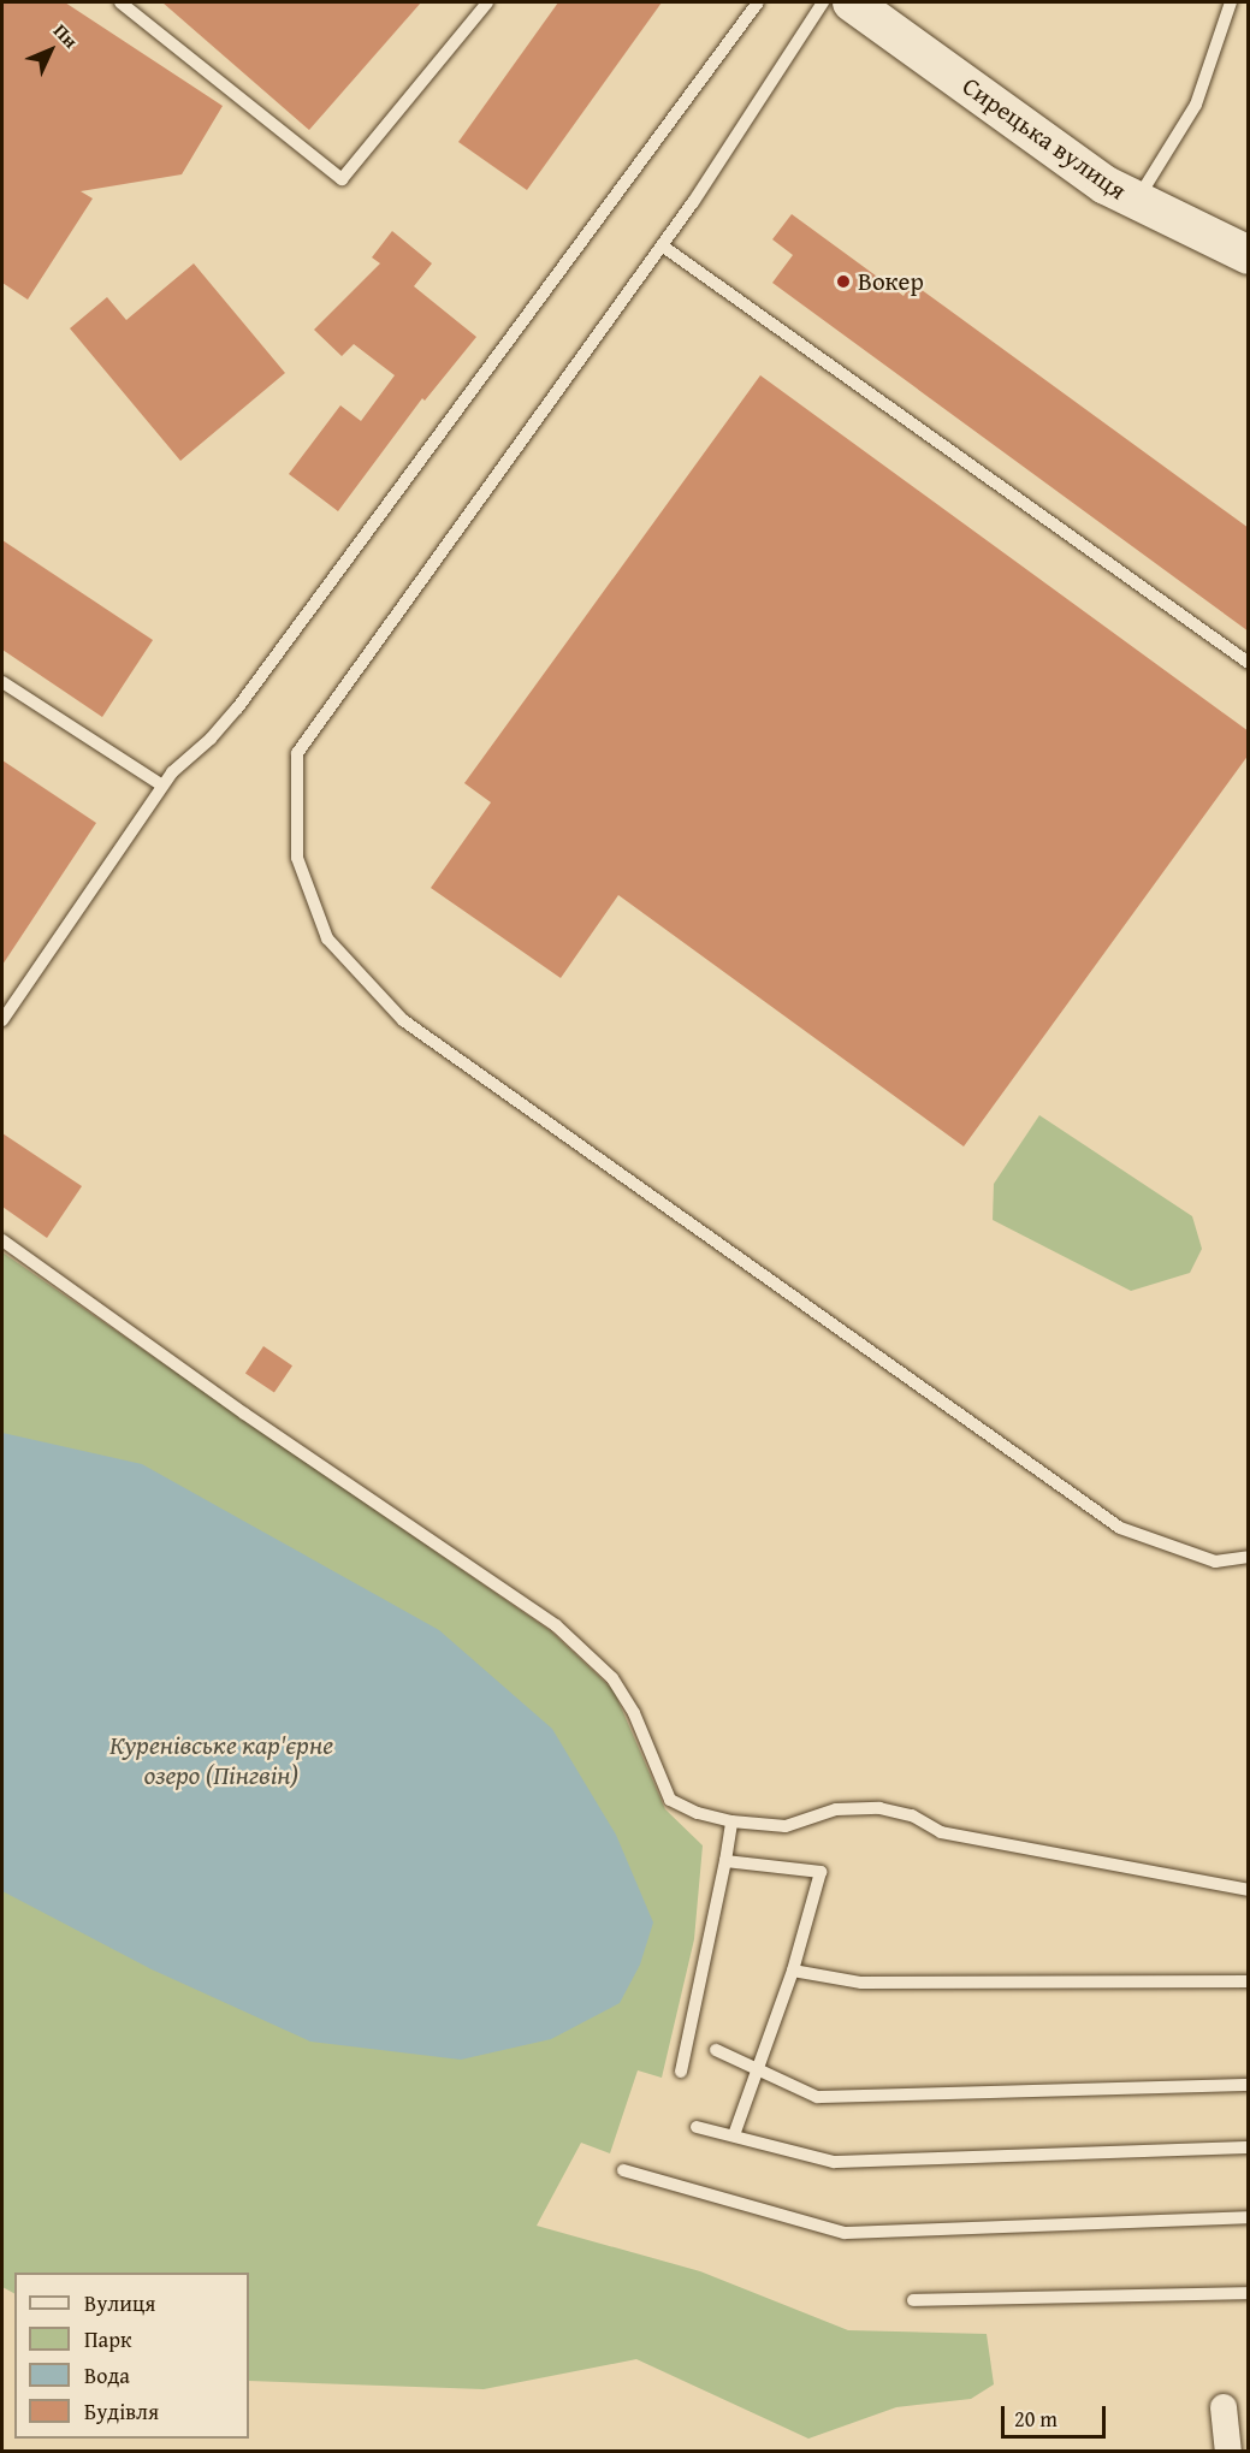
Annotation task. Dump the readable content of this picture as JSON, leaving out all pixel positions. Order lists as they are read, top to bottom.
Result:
{
  "streets": {
    "main road": ["Сирецька вулиця"]
  },
  "water": ["Куренівське кар'єрне озеро (Пінгвін)"],
  "places": ["Вокер"],
  "legend": [
    "Вулиця",
    "Парк",
    "Вода",
    "Будівля"
  ],
  "scale_bar": "20 m",
  "north": "top right"
}
